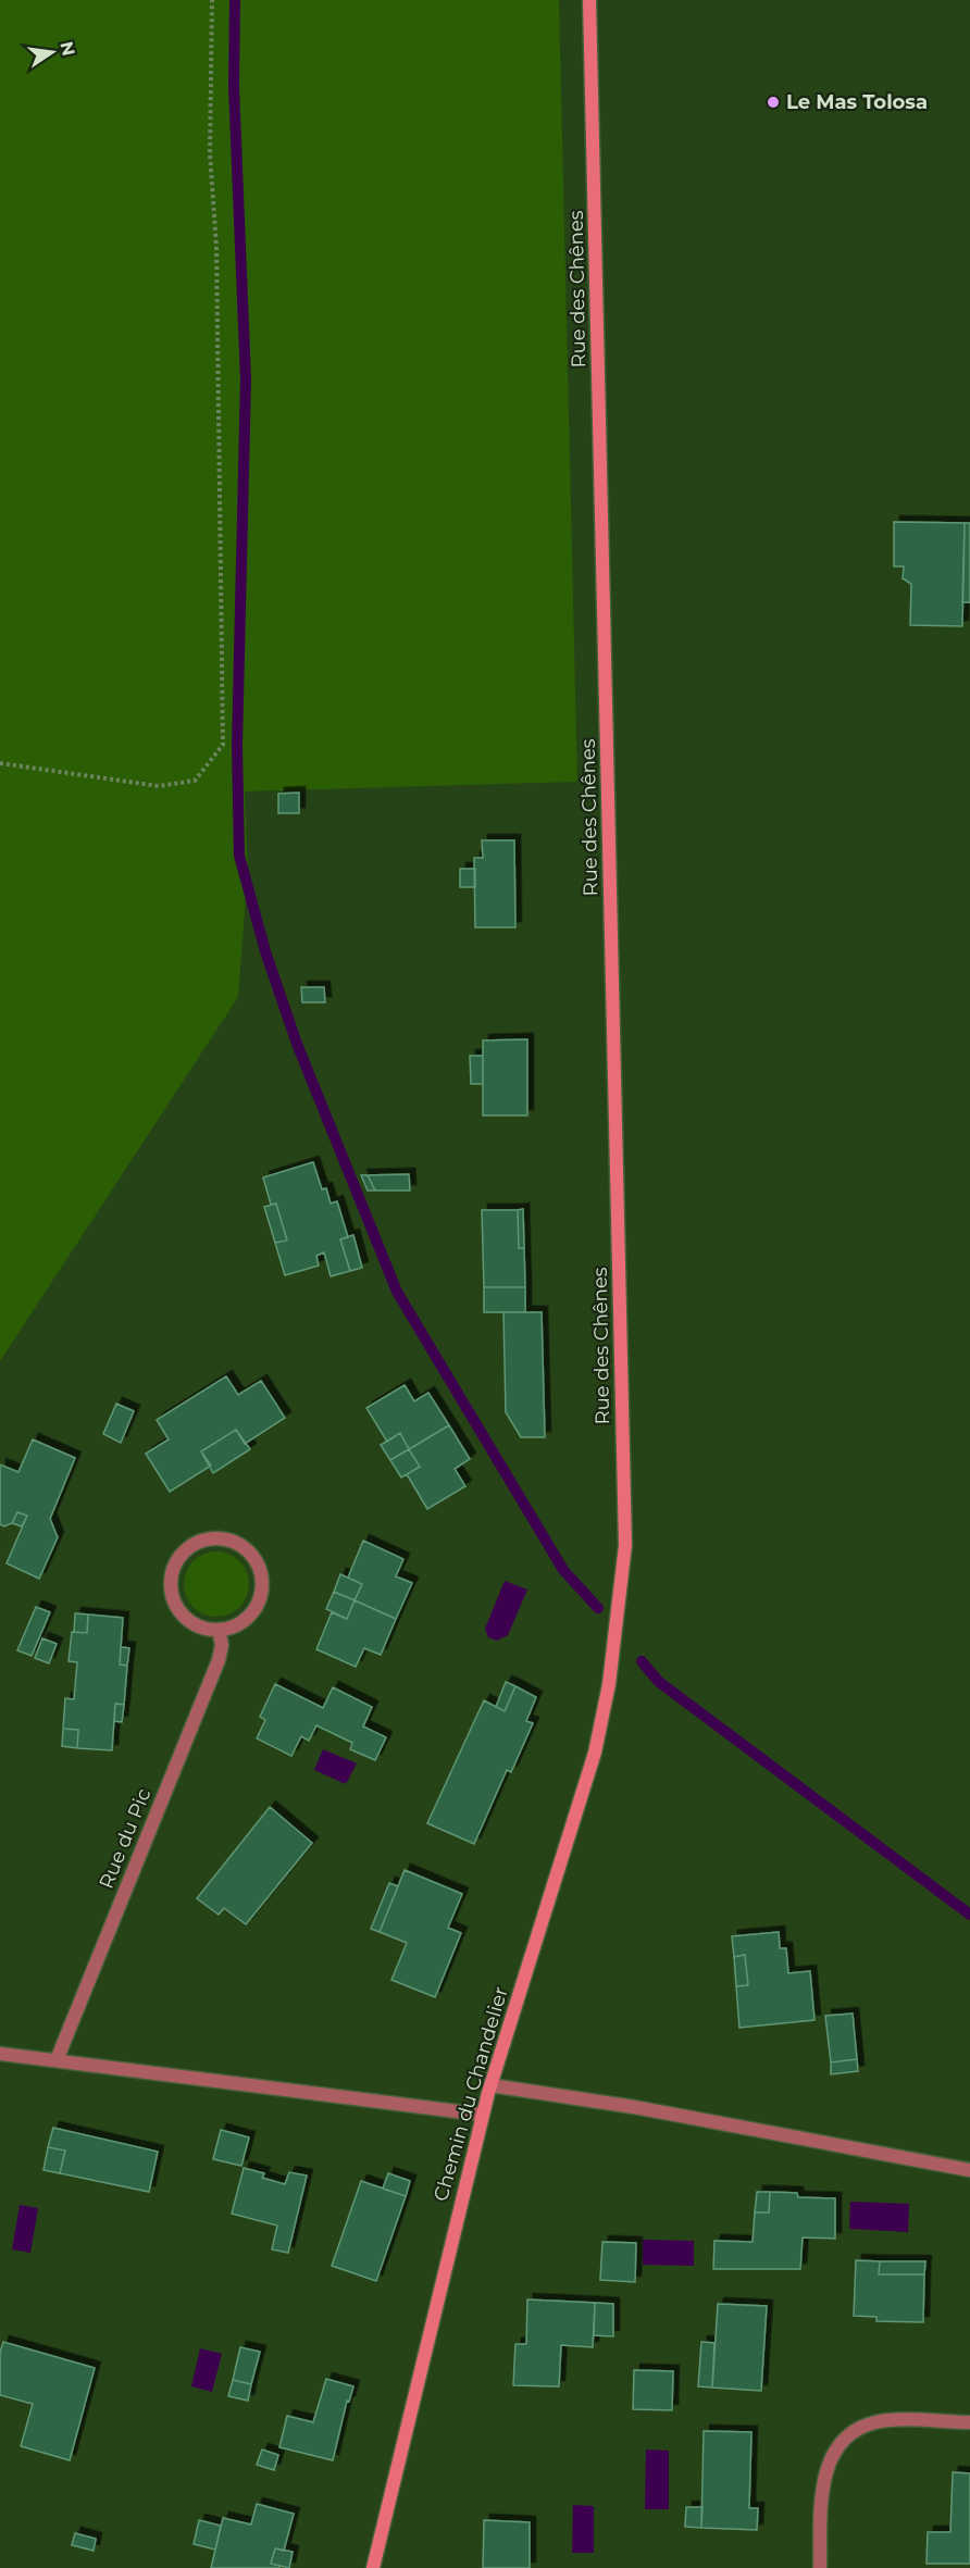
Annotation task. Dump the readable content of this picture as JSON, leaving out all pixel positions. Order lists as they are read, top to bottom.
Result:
{
  "streets": {
    "street": ["Rue des Chênes", "Rue du Pic", "Chemin du Chandelier"]
  },
  "crossings": [
    ["Rue des Chênes", "Chemin du Chandelier"]
  ],
  "places": ["Le Mas Tolosa"],
  "north": "right"
}
